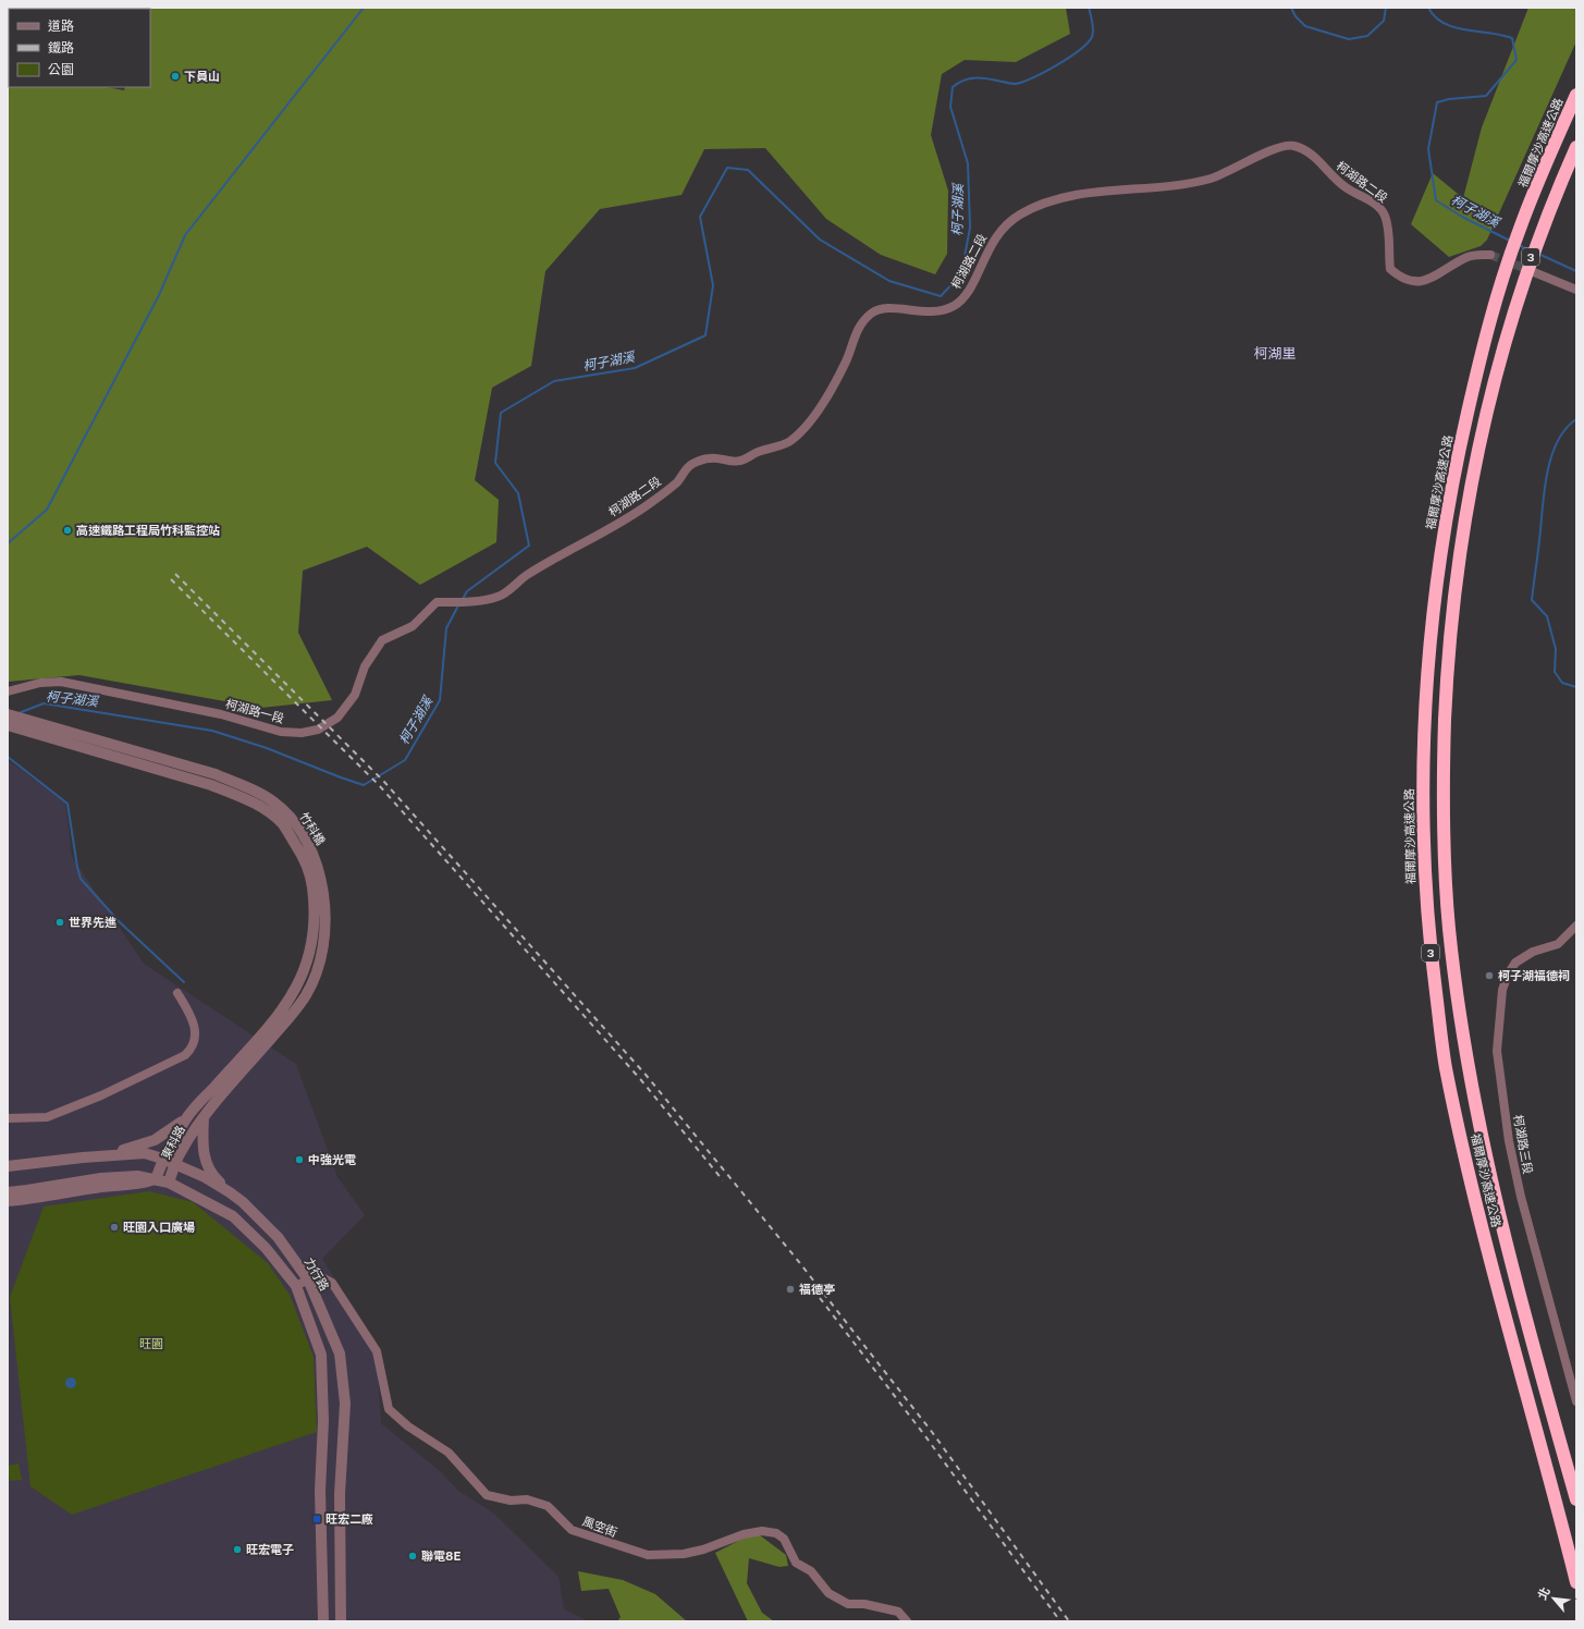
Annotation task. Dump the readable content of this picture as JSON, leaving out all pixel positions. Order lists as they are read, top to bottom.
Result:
{
  "streets": {
    "highway": ["福爾摩沙高速公路", "3"],
    "street": [
      "柯湖路二段",
      "柯湖路一段",
      "竹科橋",
      "東科路",
      "柯湖路三段",
      "力行路",
      "風空街"
    ]
  },
  "crossings": [
    ["柯湖路二段", "柯湖路一段"],
    ["竹科橋", "東科路"],
    ["東科路", "力行路"],
    ["力行路", "風空街"]
  ],
  "districts": ["柯湖里"],
  "water": ["柯子湖溪"],
  "parks": ["旺園"],
  "places": {
    "other": [
      "下員山",
      "高速鐵路工程局竹科監控站",
      "世界先進",
      "柯子湖福德祠",
      "中強光電",
      "旺園入口廣場",
      "福德亭",
      "旺宏電子",
      "聯電8E"
    ],
    "transit": ["旺宏二廠"]
  },
  "legend": ["道路", "鐵路", "公園"],
  "north": "top left"
}
